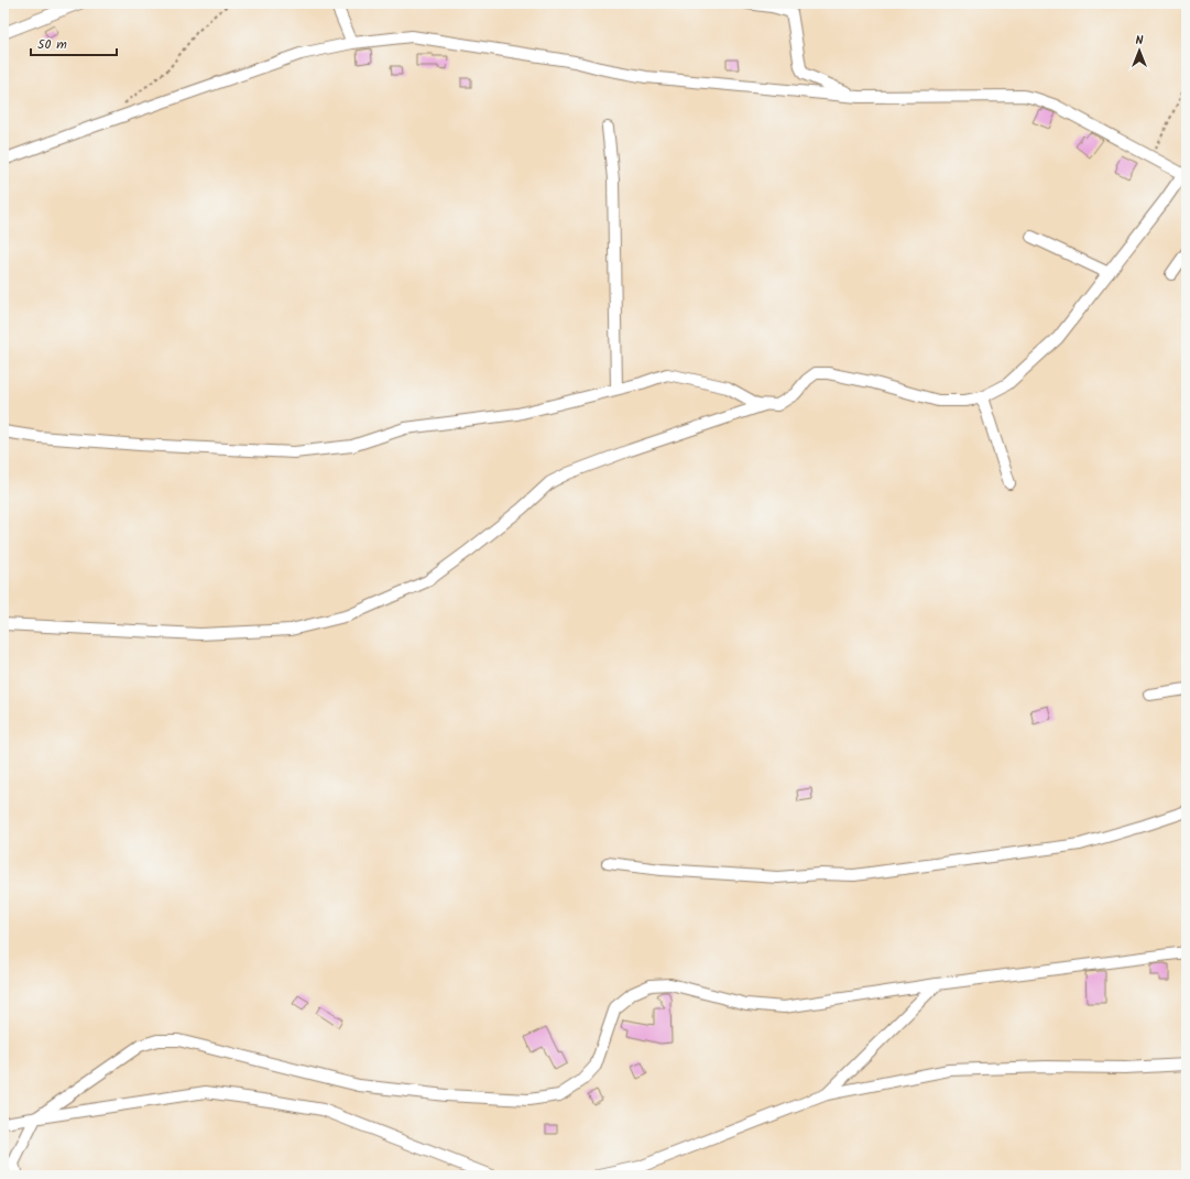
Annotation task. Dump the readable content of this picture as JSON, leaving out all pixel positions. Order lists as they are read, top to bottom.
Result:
{
  "scale_bar": "50 m",
  "north": "top"
}
